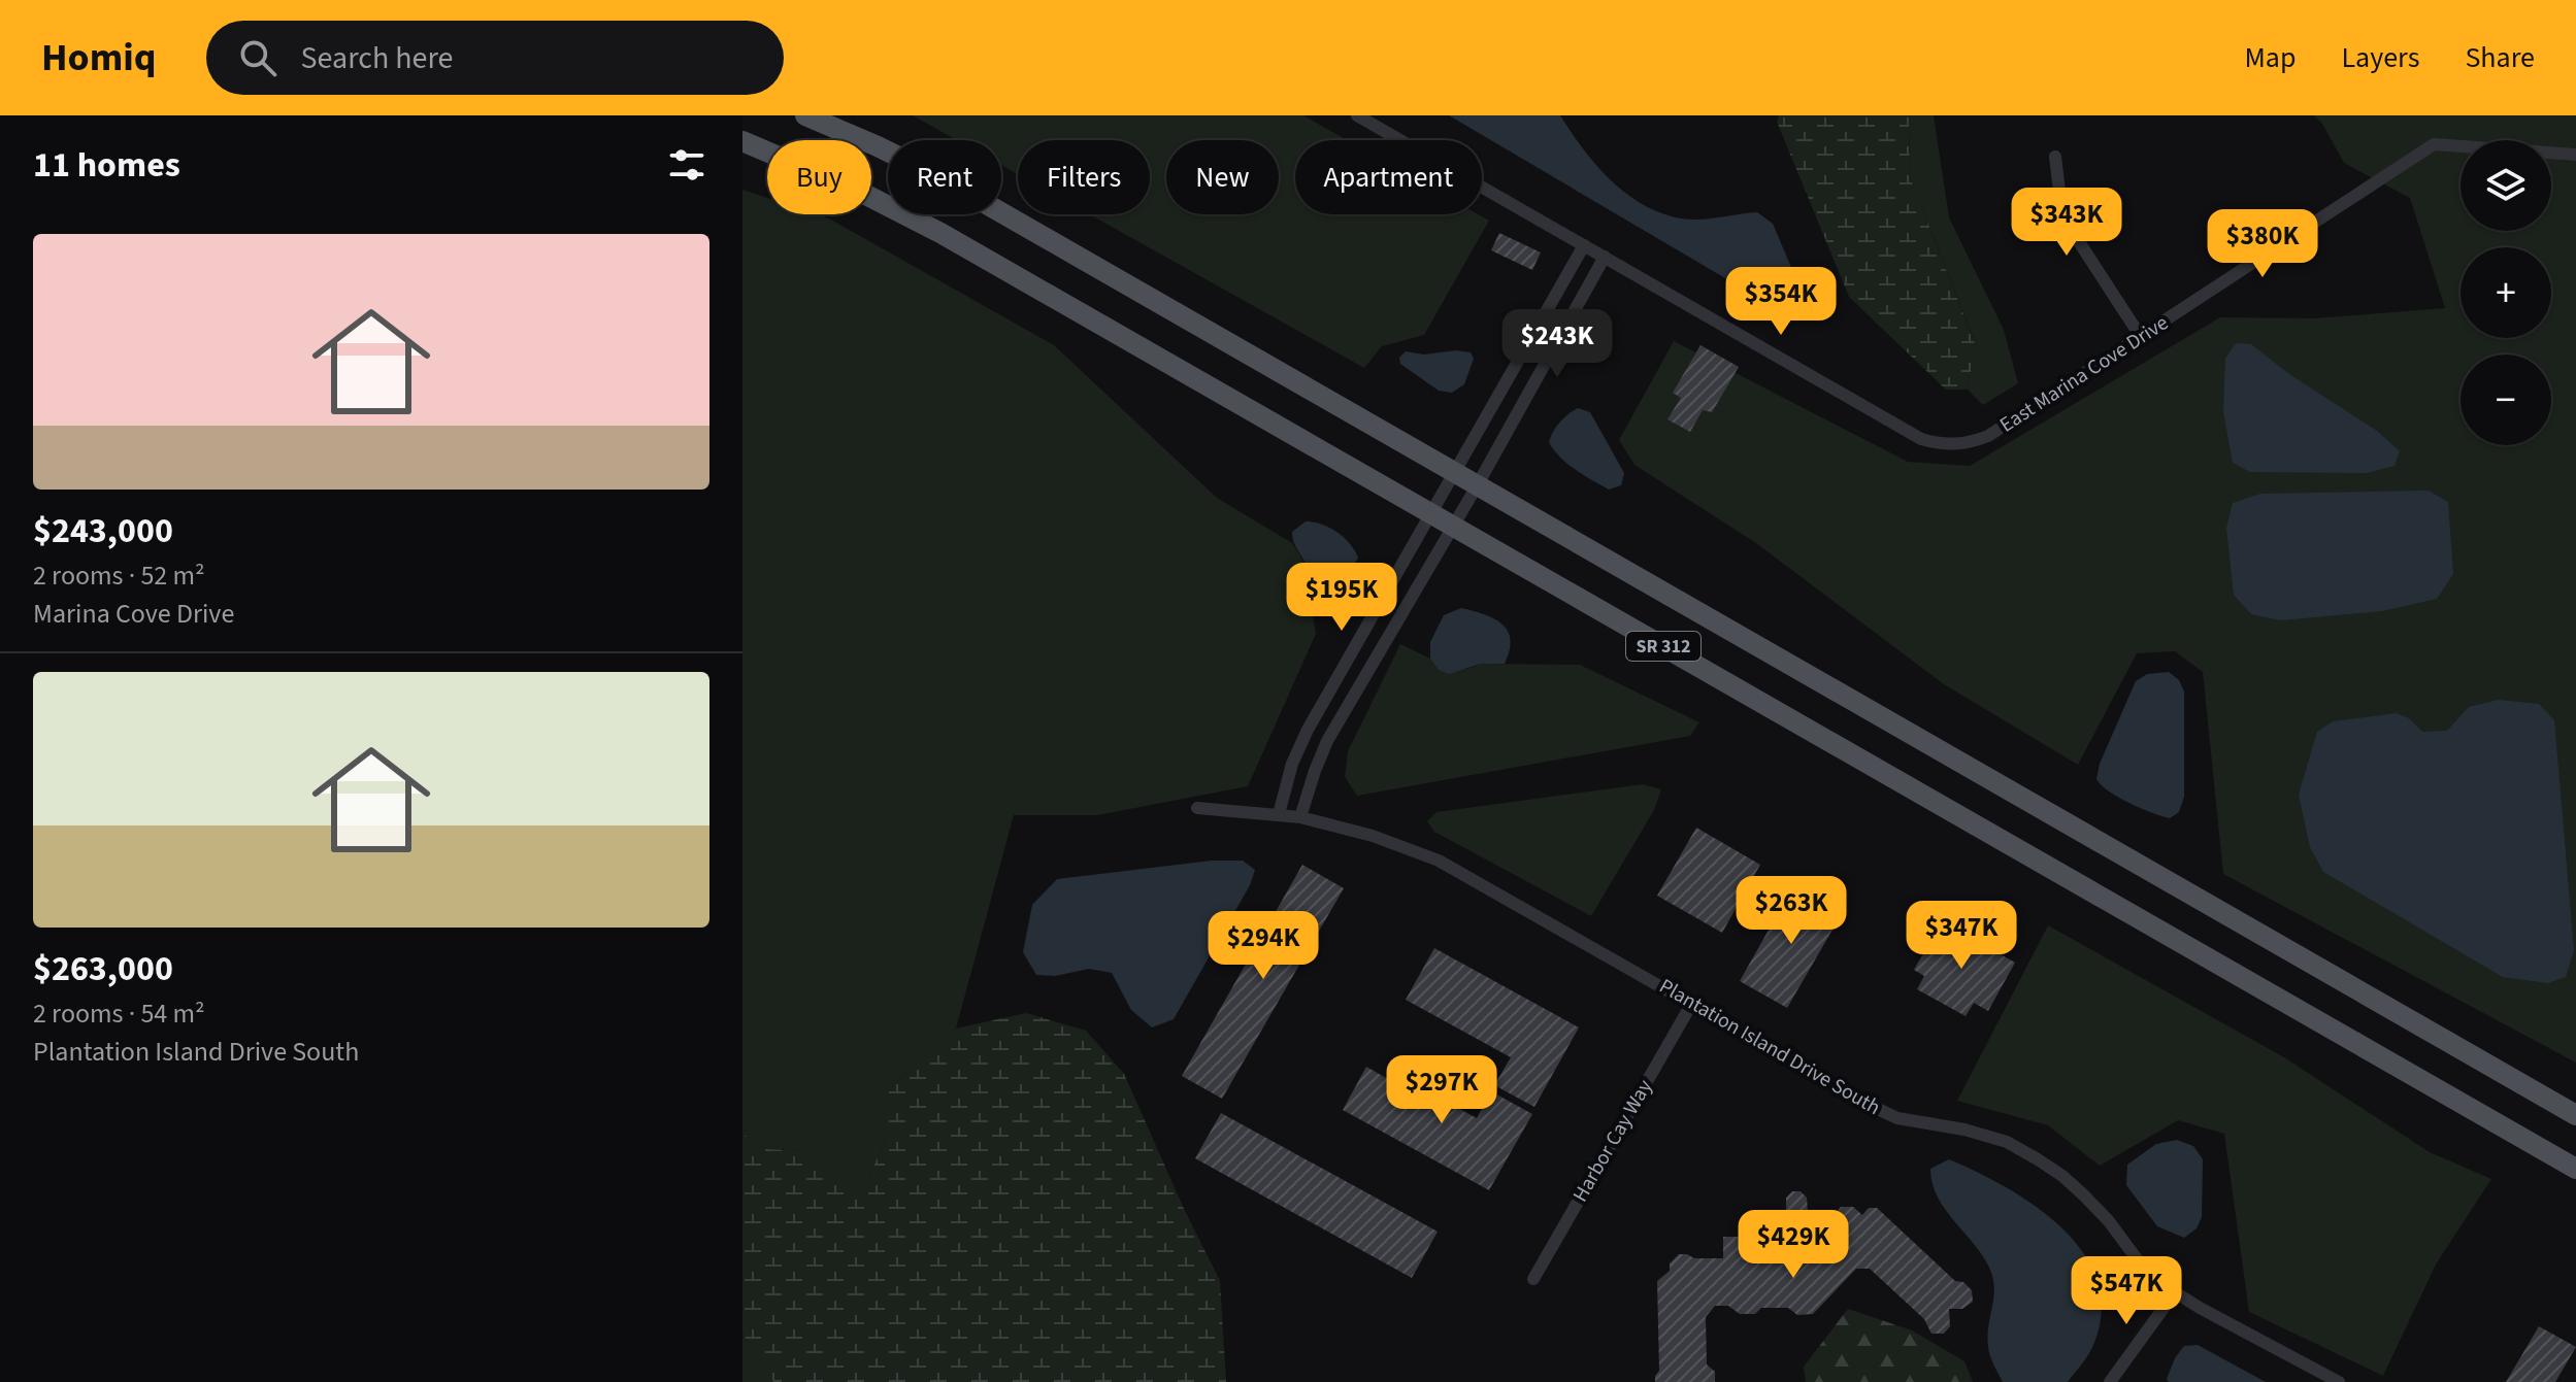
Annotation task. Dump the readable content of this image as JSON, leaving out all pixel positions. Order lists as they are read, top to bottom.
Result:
{
  "streets": {
    "main road": ["SR 312"],
    "street": ["East Marina Cove Drive", "Plantation Island Drive South", "Harbor Cay Way"]
  },
  "crossings": [
    ["Plantation Island Drive South", "Harbor Cay Way"]
  ],
  "page": {
    "header": "Homiq",
    "search": "Search here",
    "nav": ["Map", "Layers", "Share"],
    "heading": "11 homes",
    "map_buttons": ["+", "−"],
    "chip": [
      "Buy",
      "Rent",
      "Filters",
      "New",
      "Apartment"
    ],
    "price": [
      "$343K",
      "$380K",
      "$354K",
      "$243K",
      "$195K",
      "$263K",
      "$347K",
      "$294K",
      "$297K",
      "$429K",
      "$547K"
    ],
    "list": [
      {
        "name": "$243,000",
        "note": "2 rooms · 52 m² · Marina Cove Drive"
      },
      {
        "name": "$263,000",
        "note": "2 rooms · 54 m² · Plantation Island Drive South"
      }
    ]
  }
}
